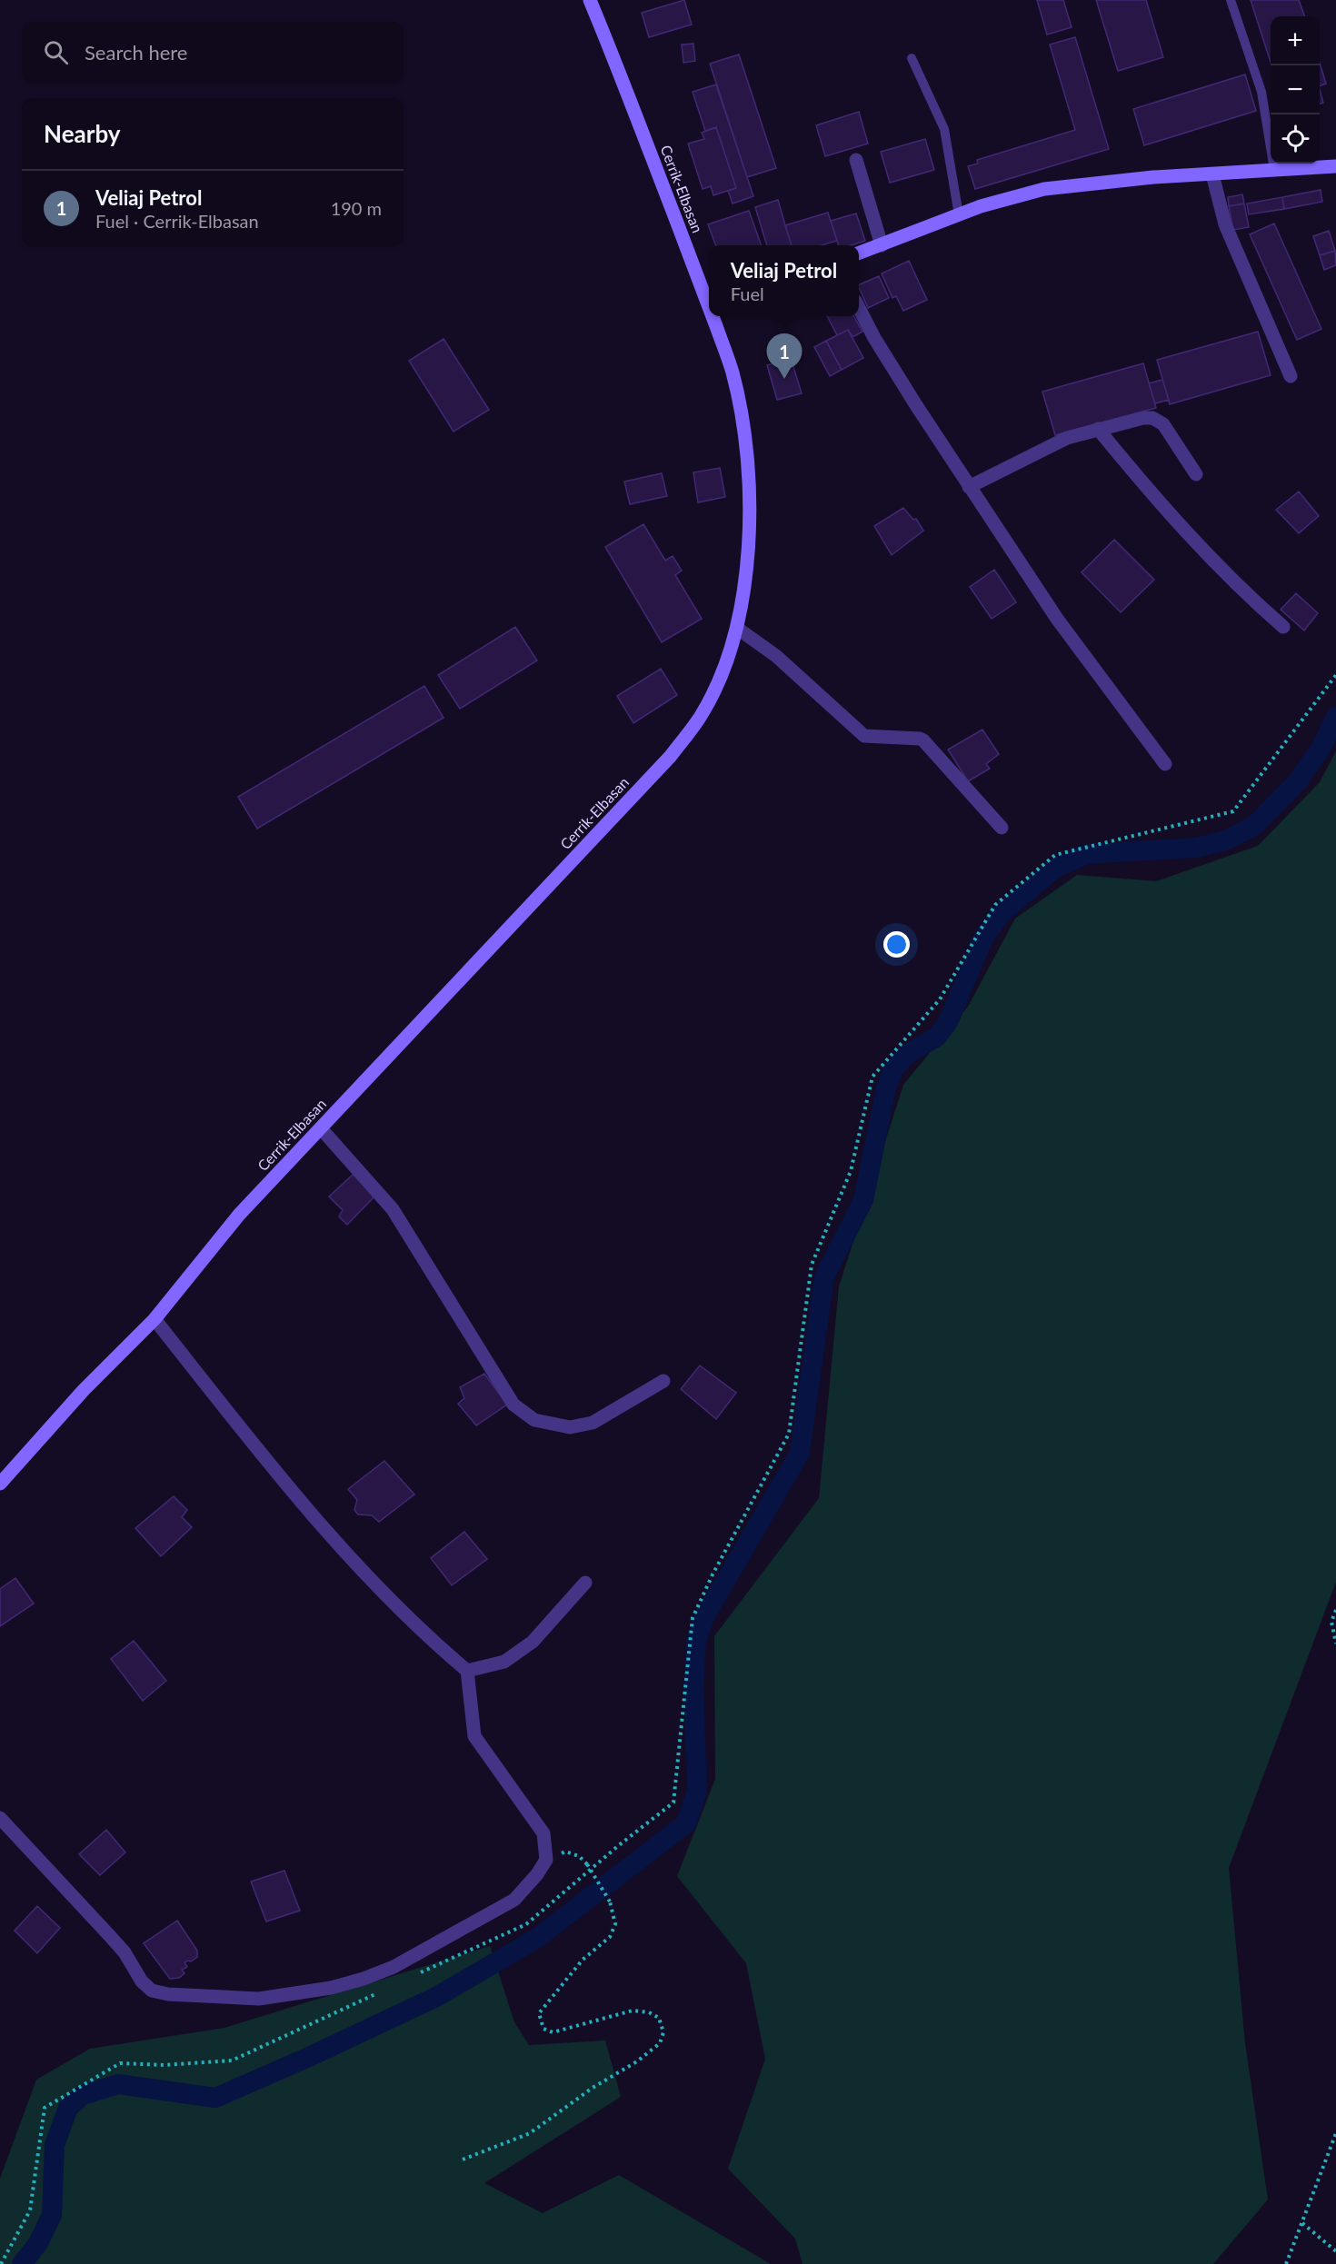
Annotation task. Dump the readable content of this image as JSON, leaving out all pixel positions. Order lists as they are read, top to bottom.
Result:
{
  "streets": {
    "main road": ["Cerrik-Elbasan"]
  },
  "page": {
    "map_buttons": ["+", "−"],
    "search": "Search here",
    "heading": "Nearby",
    "list": [
      {
        "mark": "1",
        "name": "Veliaj Petrol",
        "note": "Fuel · Cerrik-Elbasan",
        "value": "190 m"
      }
    ],
    "popup": ["Veliaj Petrol", "Fuel"],
    "pins": "1"
  }
}
